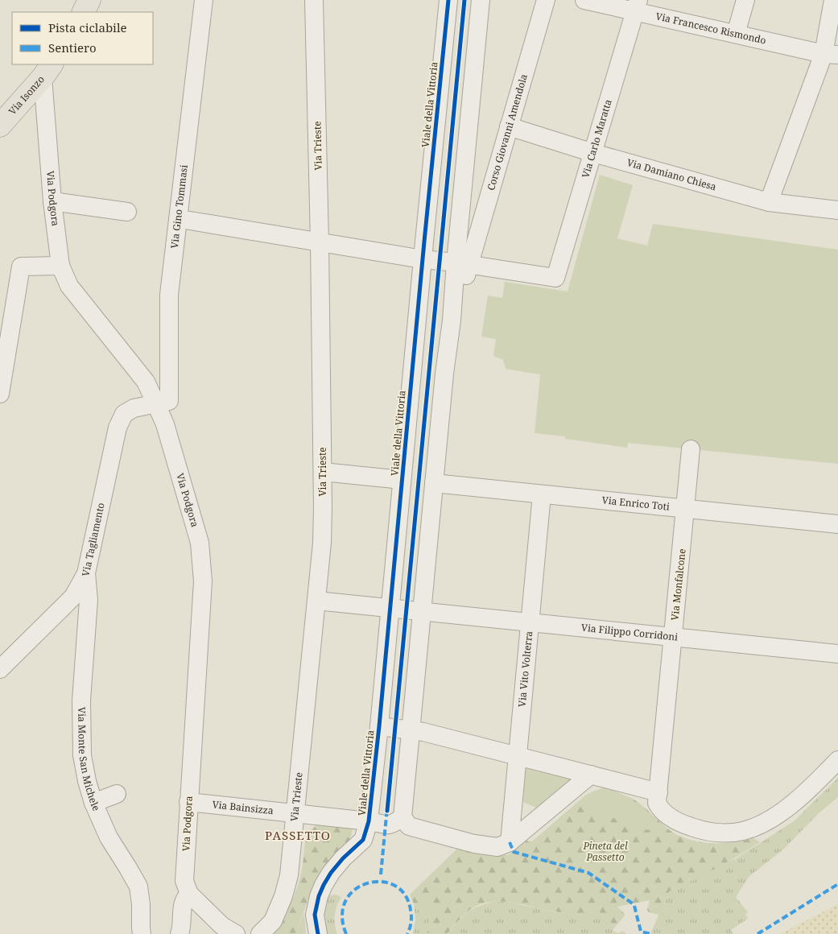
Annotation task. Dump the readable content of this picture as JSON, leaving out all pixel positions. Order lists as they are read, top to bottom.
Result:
{
  "streets": {
    "main road": ["Via Isonzo"],
    "street": [
      "Via Francesco Rismondo",
      "Viale della Vittoria",
      "Corso Giovanni Amendola",
      "Via Carlo Maratta",
      "Via Trieste",
      "Via Damiano Chiesa",
      "Via Podgora",
      "Via Gino Tommasi",
      "Via Enrico Toti",
      "Via Tagliamento",
      "Via Monfalcone",
      "Via Filippo Corridoni",
      "Via Vito Volterra",
      "Via Monte San Michele",
      "Via Bainsizza"
    ]
  },
  "crossings": [
    ["Via Francesco Rismondo", "Via Carlo Maratta"],
    ["Via Isonzo", "Via Podgora"],
    ["Viale della Vittoria", "Via Monfalcone"],
    ["Viale della Vittoria", "Via Vito Volterra"],
    ["Viale della Vittoria", "Via Bainsizza"],
    ["Corso Giovanni Amendola", "Via Carlo Maratta"],
    ["Corso Giovanni Amendola", "Via Damiano Chiesa"],
    ["Corso Giovanni Amendola", "Via Enrico Toti"],
    ["Via Carlo Maratta", "Via Damiano Chiesa"],
    ["Via Trieste", "Via Bainsizza"],
    ["Via Podgora", "Via Gino Tommasi"],
    ["Via Podgora", "Via Tagliamento"],
    ["Via Podgora", "Via Bainsizza"],
    ["Via Gino Tommasi", "Via Tagliamento"],
    ["Via Enrico Toti", "Via Monfalcone"],
    ["Via Enrico Toti", "Via Vito Volterra"],
    ["Via Tagliamento", "Via Monte San Michele"],
    ["Via Monfalcone", "Via Filippo Corridoni"],
    ["Via Filippo Corridoni", "Via Vito Volterra"]
  ],
  "districts": ["PASSETTO"],
  "parks": ["Pineta del Passetto"],
  "legend": ["Pista ciclabile", "Sentiero"]
}
